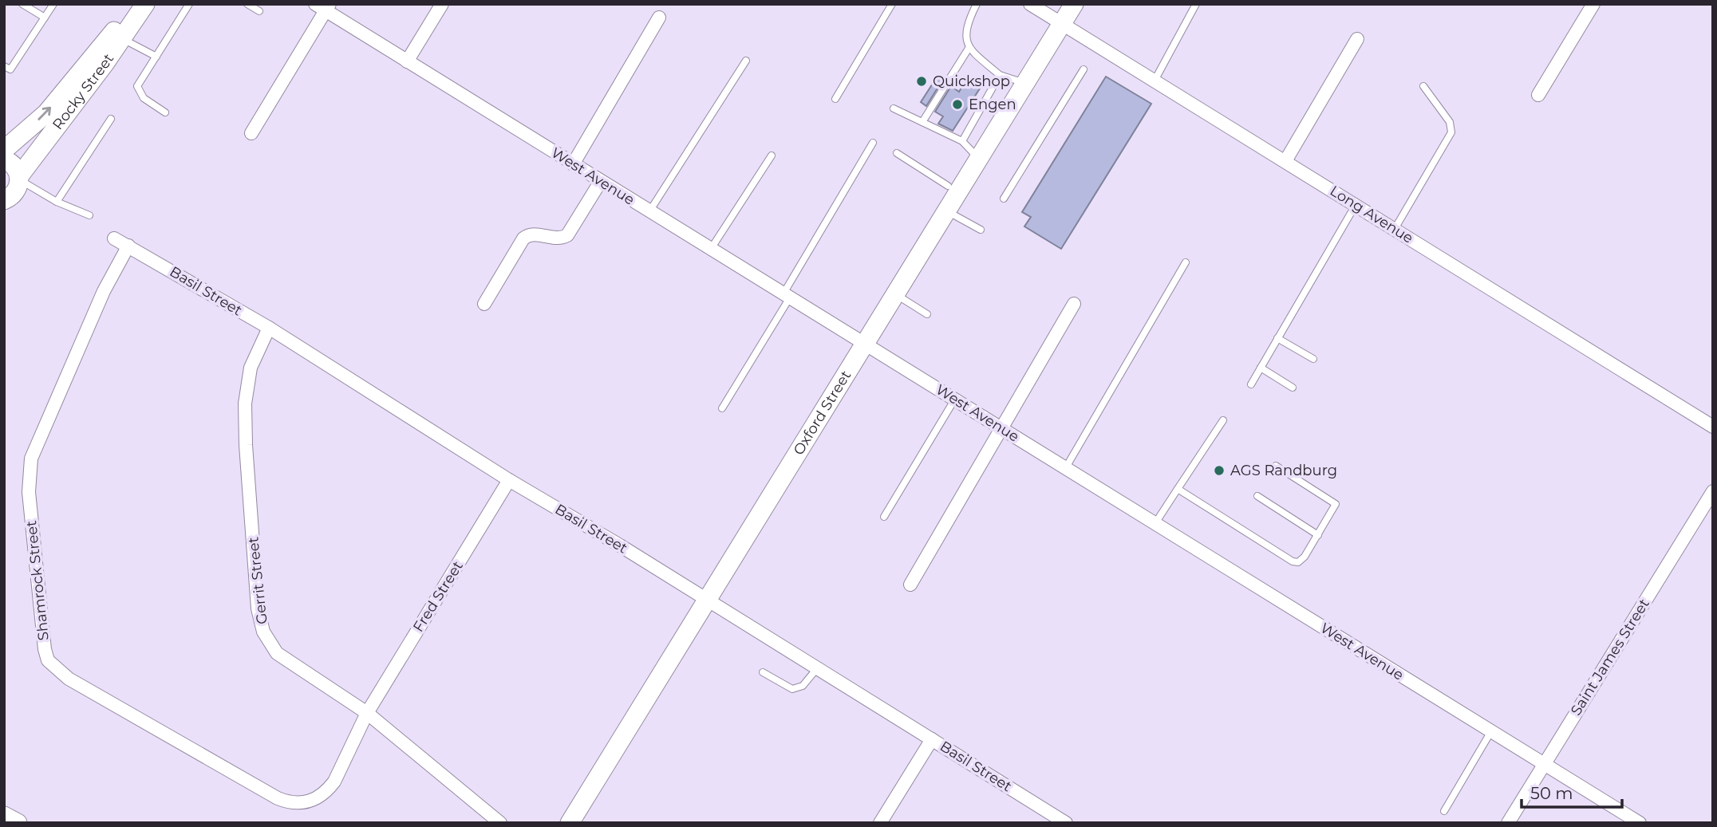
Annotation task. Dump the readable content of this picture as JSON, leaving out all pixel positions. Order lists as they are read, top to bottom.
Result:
{
  "streets": {
    "street": [
      "Rocky Street",
      "West Avenue",
      "Long Avenue",
      "Basil Street",
      "Oxford Street",
      "Shamrock Street",
      "Gerrit Street",
      "Fred Street",
      "Saint James Street"
    ]
  },
  "crossings": [
    ["West Avenue", "Oxford Street"],
    ["West Avenue", "Saint James Street"],
    ["Long Avenue", "Oxford Street"],
    ["Basil Street", "Oxford Street"],
    ["Basil Street", "Shamrock Street"],
    ["Basil Street", "Gerrit Street"],
    ["Basil Street", "Fred Street"],
    ["Shamrock Street", "Gerrit Street"],
    ["Shamrock Street", "Fred Street"],
    ["Gerrit Street", "Fred Street"]
  ],
  "places": ["Quickshop", "Engen", "AGS Randburg"],
  "scale_bar": "50 m"
}
